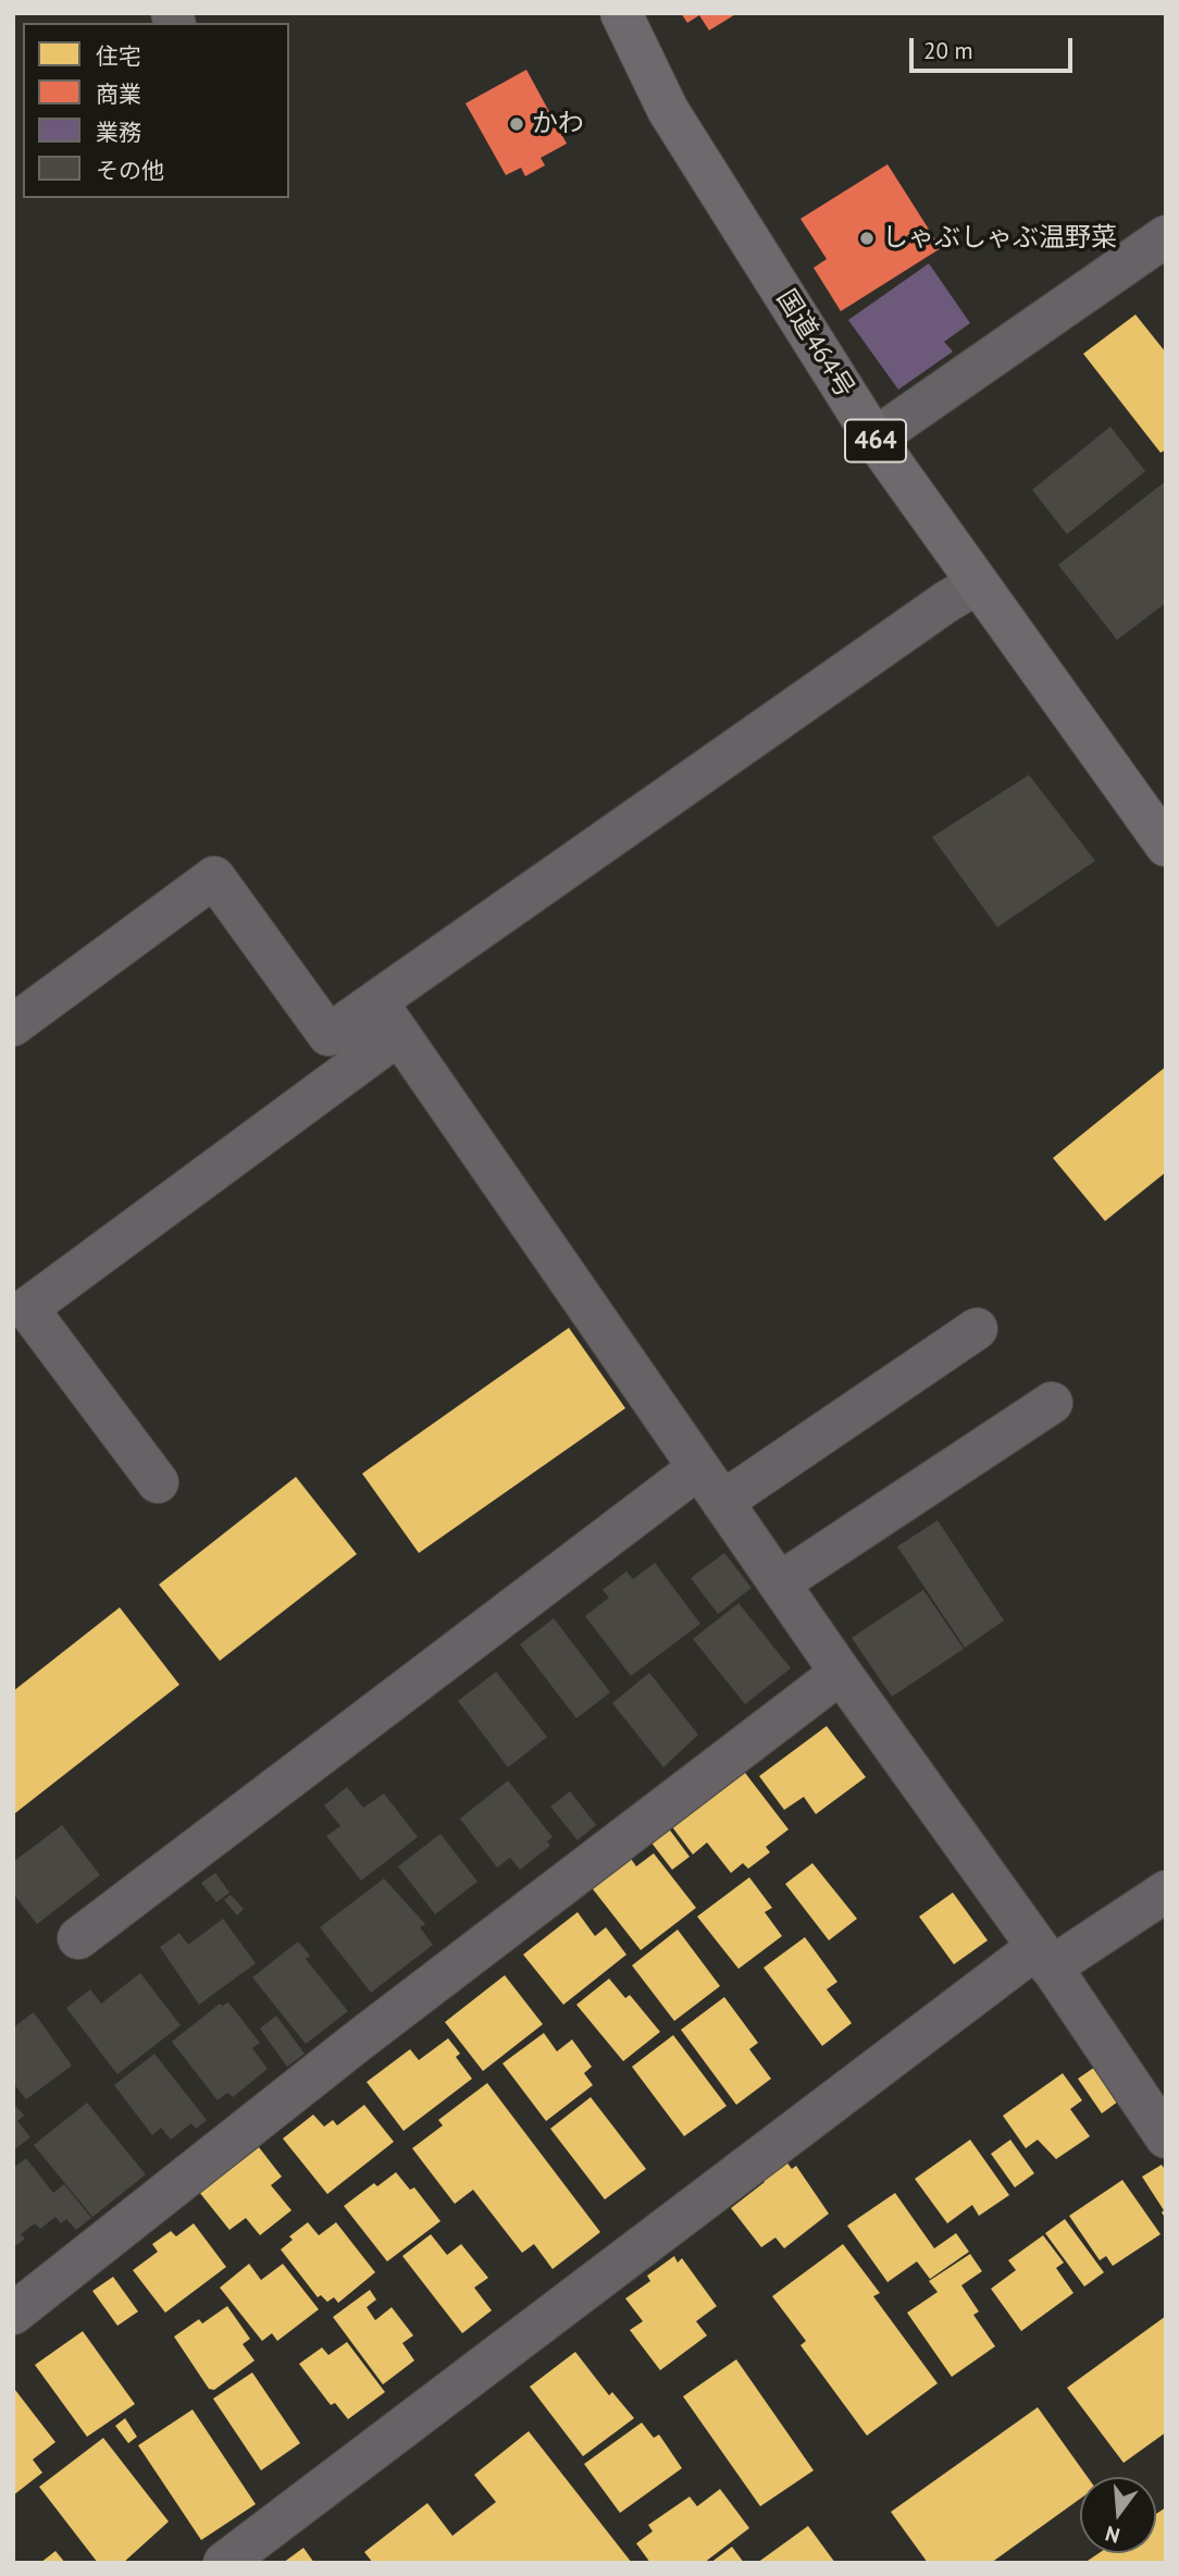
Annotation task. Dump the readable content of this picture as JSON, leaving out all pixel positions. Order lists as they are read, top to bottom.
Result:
{
  "streets": {
    "highway": ["国道464号", "464"]
  },
  "places": ["かわ", "しゃぶしゃぶ温野菜"],
  "legend": [
    "住宅",
    "商業",
    "業務",
    "その他"
  ],
  "scale_bar": "20 m",
  "north": "bottom"
}
